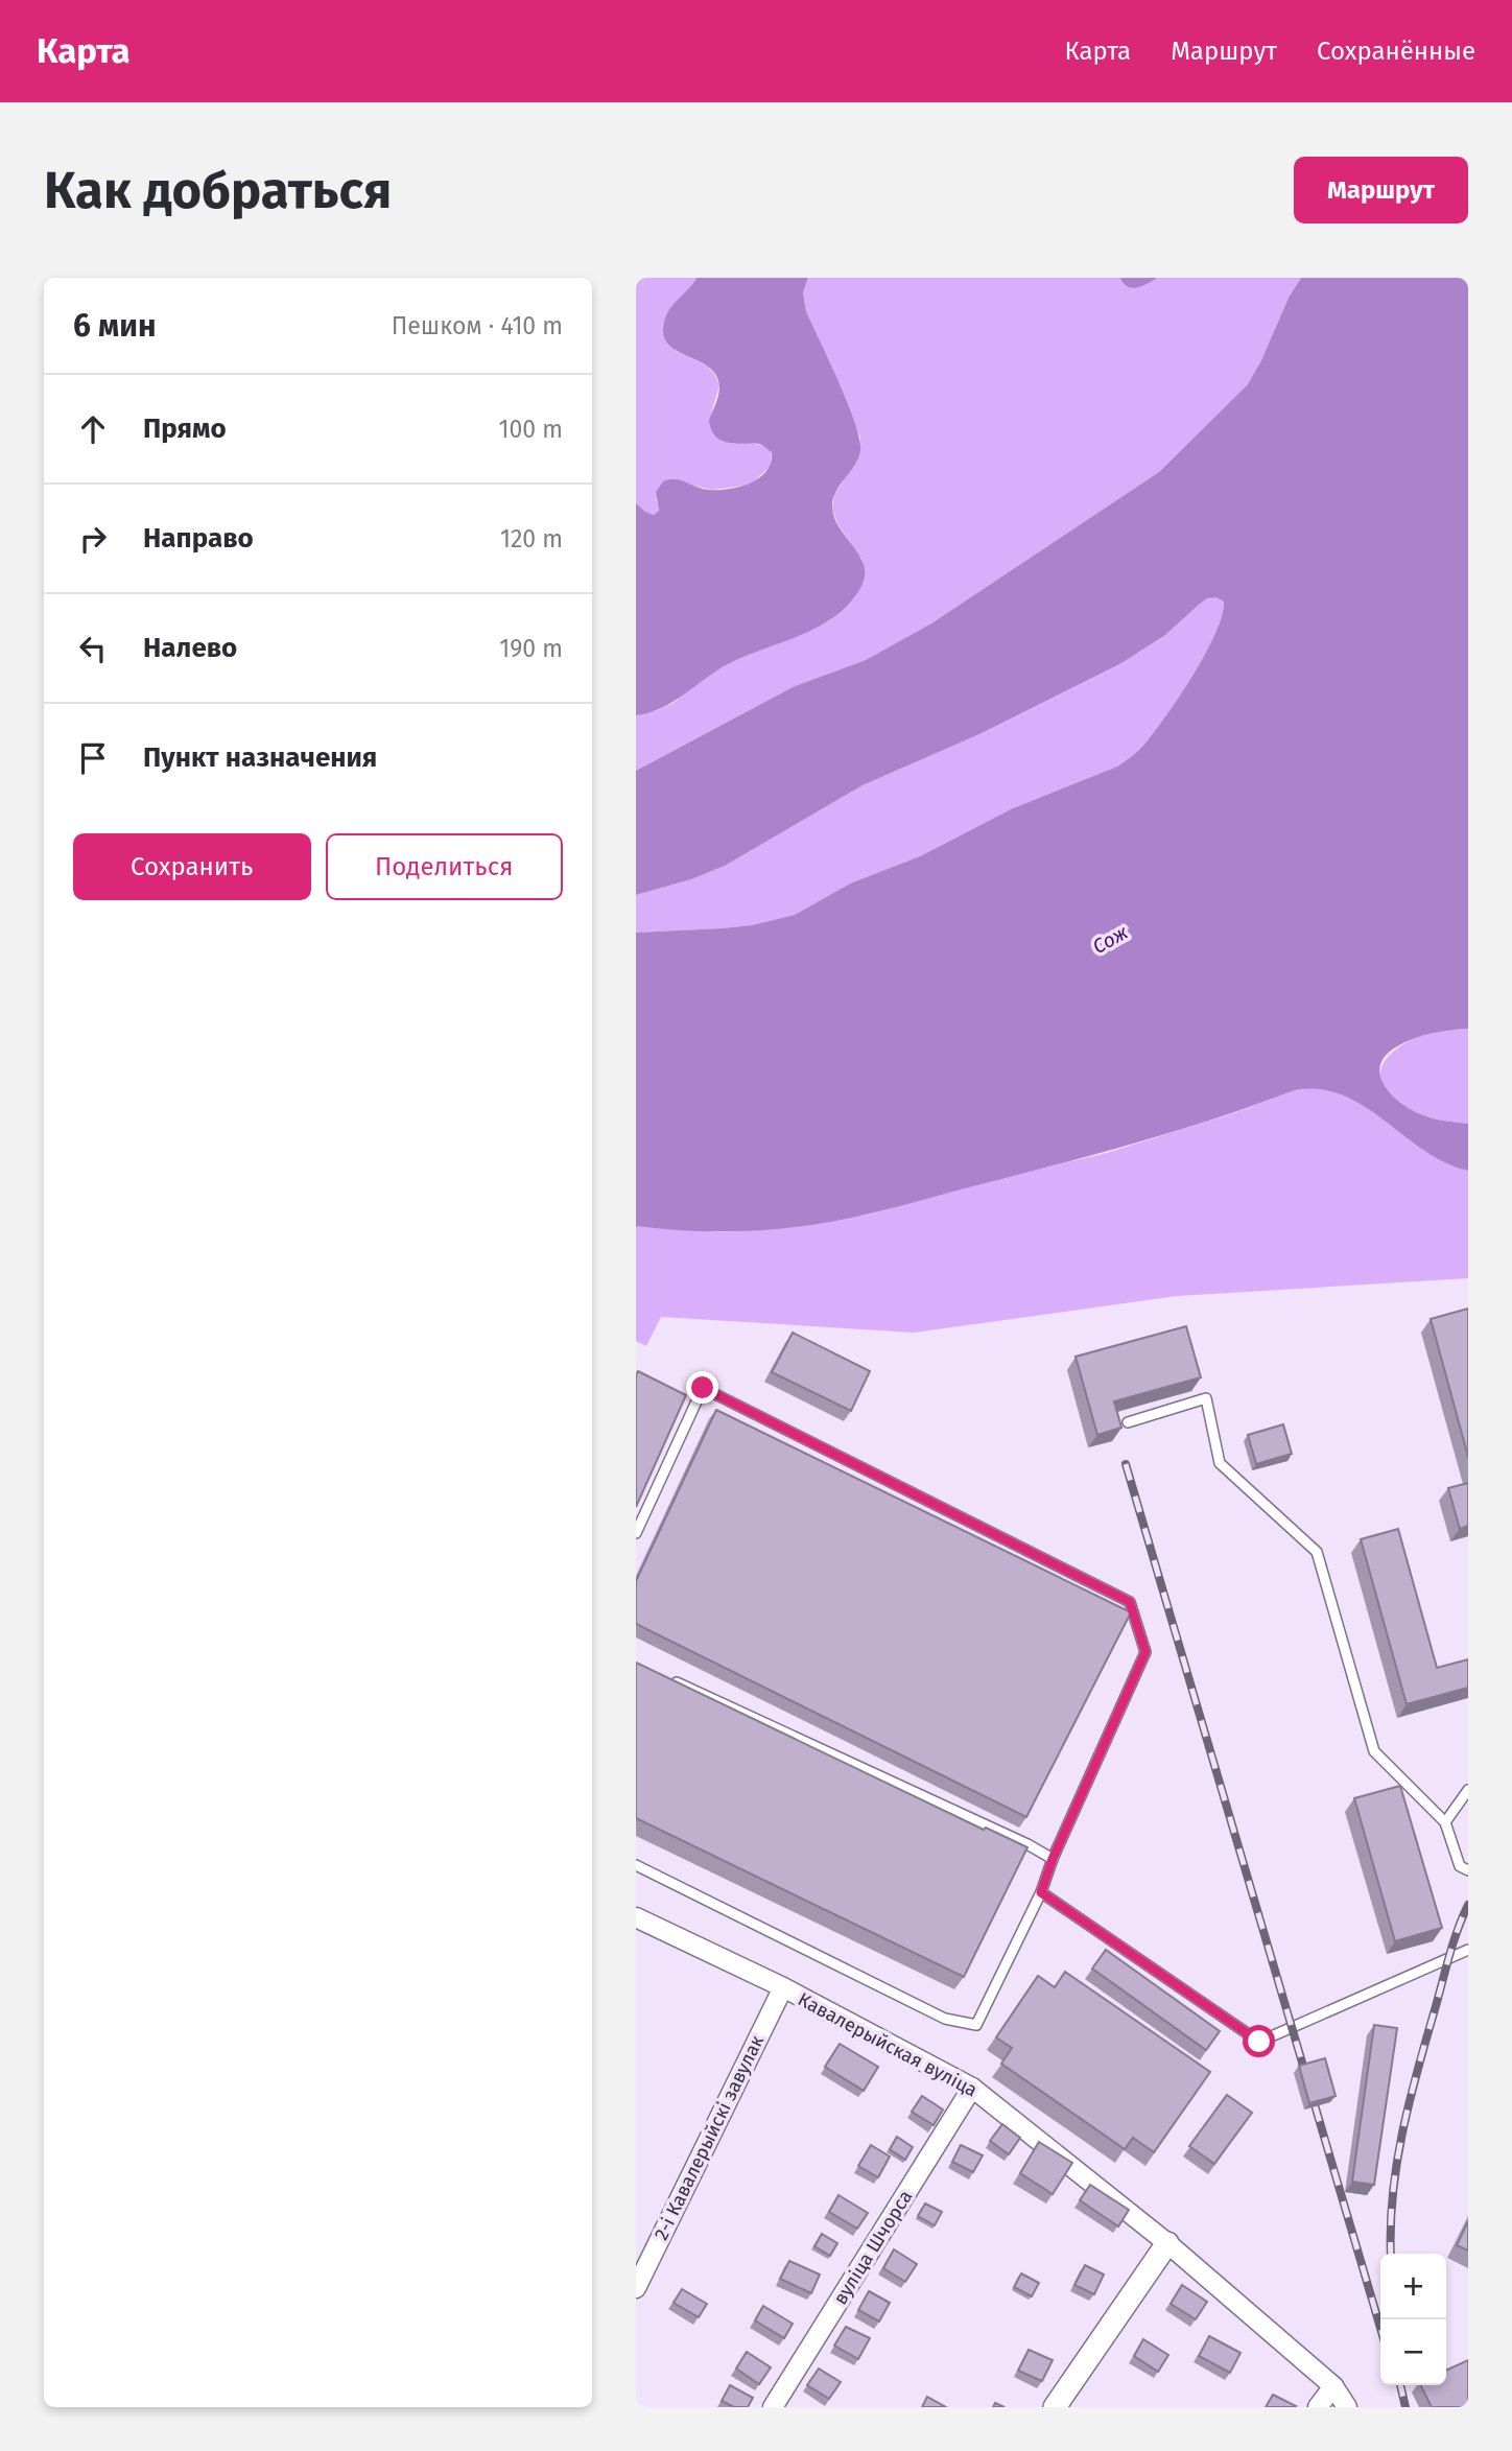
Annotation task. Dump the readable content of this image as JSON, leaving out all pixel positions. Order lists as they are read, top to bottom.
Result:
{
  "streets": {
    "street": ["Кавалерыйская вуліца", "2-і Кавалерыйскі завулак", "вуліца Шчорса"]
  },
  "crossings": [
    ["Кавалерыйская вуліца", "2-і Кавалерыйскі завулак"],
    ["Кавалерыйская вуліца", "вуліца Шчорса"]
  ],
  "water": ["Сож"],
  "page": {
    "header": "Карта",
    "nav": ["Карта", "Маршрут", "Сохранённые"],
    "buttons": [
      "Маршрут",
      ["Сохранить", "Поделиться"]
    ],
    "title": "Как добраться",
    "heading": ["6 мин", "Пешком · 410 m"],
    "list": [
      ["Прямо", "100 m"],
      ["Направо", "120 m"],
      ["Налево", "190 m"],
      "Пункт назначения"
    ],
    "map_buttons": ["+", "−"]
  }
}
